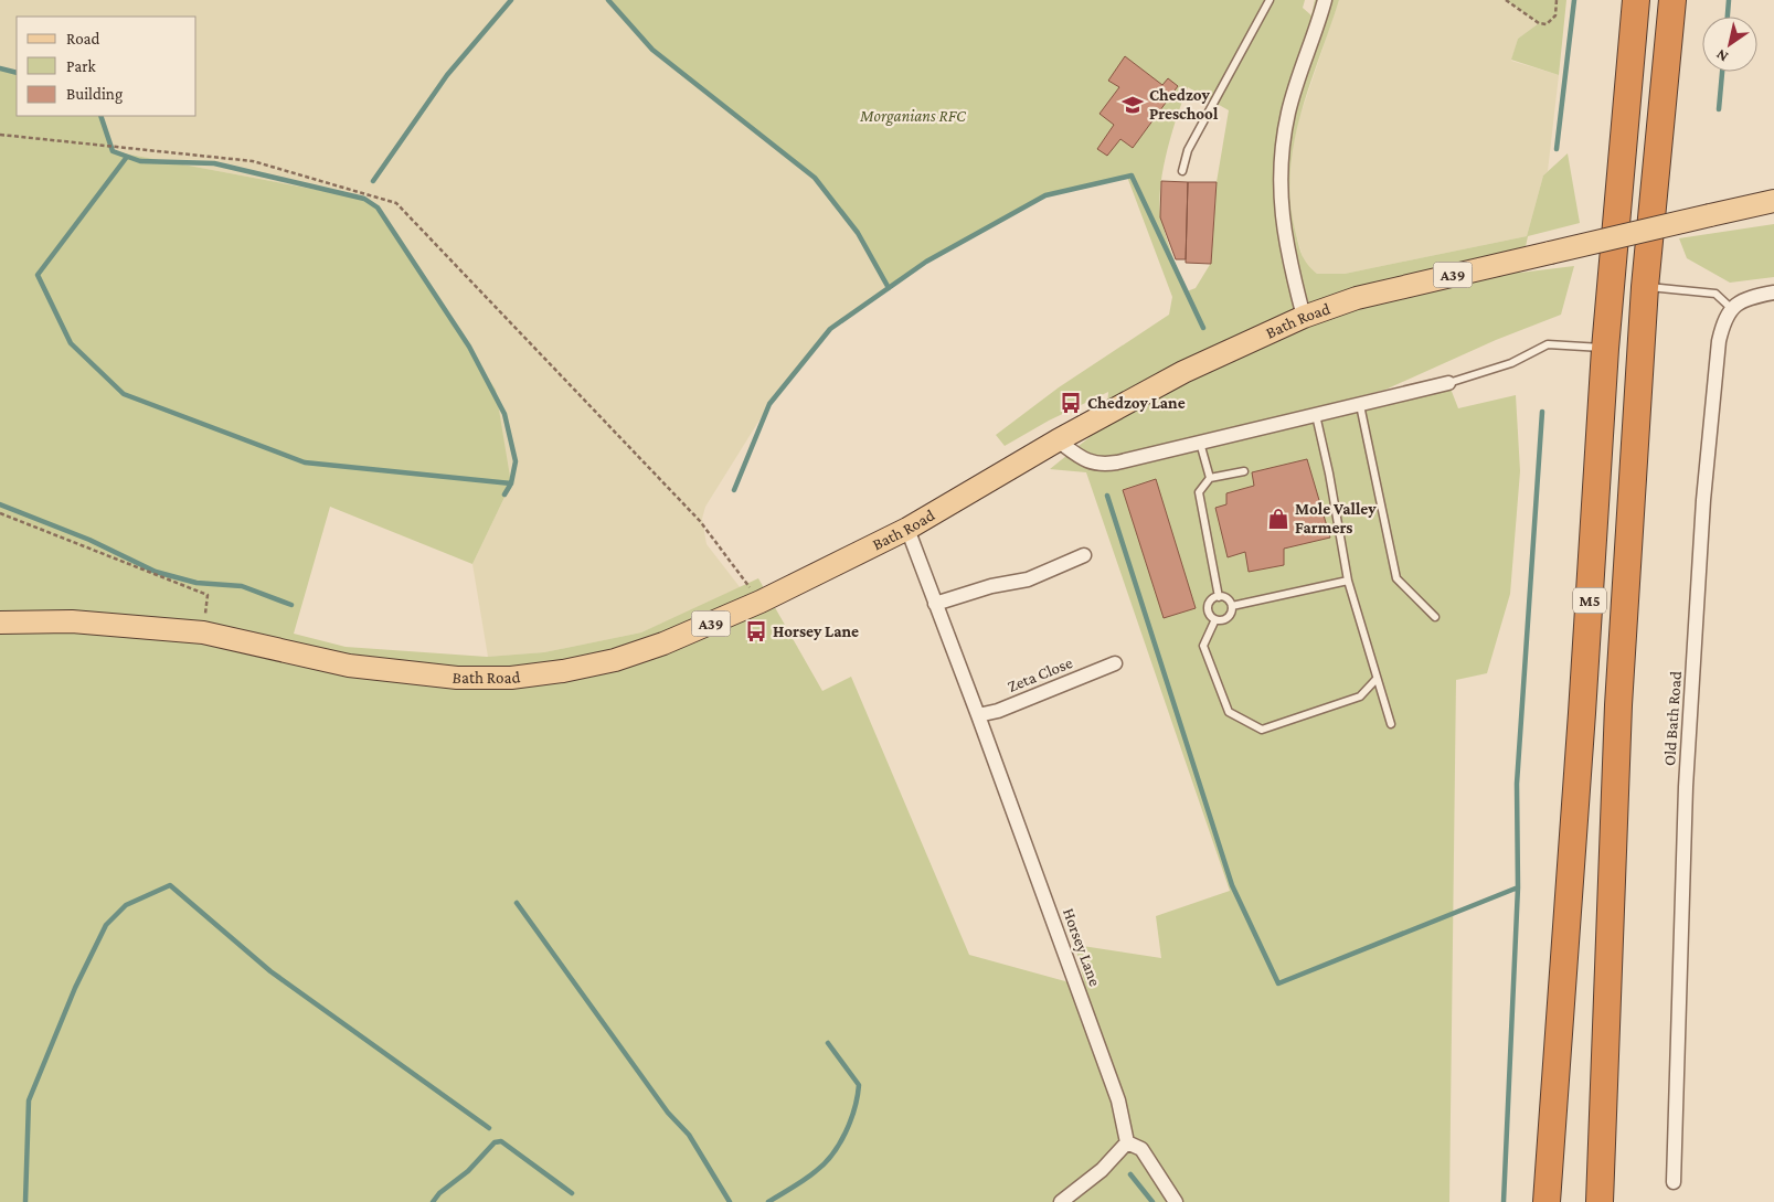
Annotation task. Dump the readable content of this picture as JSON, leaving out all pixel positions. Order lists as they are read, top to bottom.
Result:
{
  "streets": {
    "highway": ["M5"],
    "main road": ["A39", "Bath Road"],
    "street": ["Zeta Close", "Old Bath Road", "Horsey Lane"]
  },
  "crossings": [
    ["Bath Road", "Horsey Lane"],
    ["Zeta Close", "Horsey Lane"]
  ],
  "parks": ["Morganians RFC"],
  "places": {
    "school or university": ["Chedzoy Preschool"],
    "bus stop": ["Chedzoy Lane", "Horsey Lane"],
    "shop": ["Mole Valley Farmers"]
  },
  "legend": ["Road", "Park", "Building"],
  "north": "bottom left"
}
